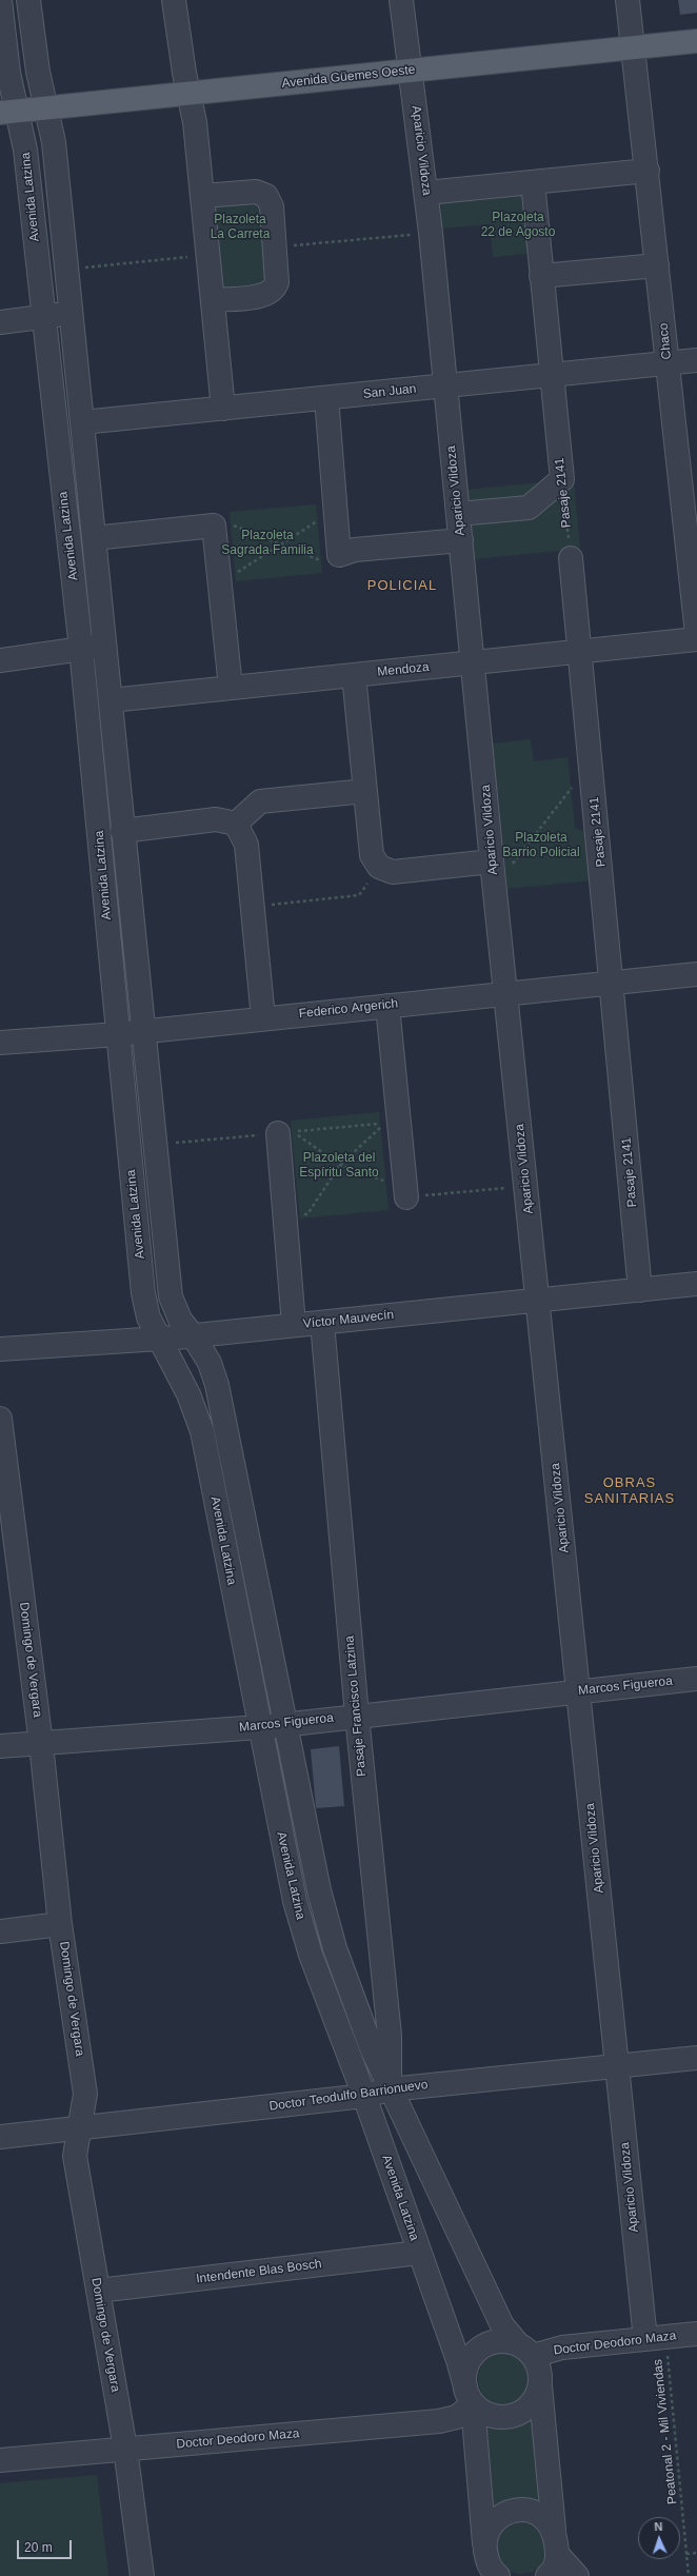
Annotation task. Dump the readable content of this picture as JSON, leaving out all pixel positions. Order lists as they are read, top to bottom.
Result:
{
  "streets": {
    "main road": ["Avenida Güemes Oeste"],
    "street": [
      "Aparicio Vildoza",
      "Avenida Latzina",
      "Chaco",
      "San Juan",
      "Pasaje 2141",
      "Mendoza",
      "Federico Argerich",
      "Víctor Mauvecín",
      "Domingo de Vergara",
      "Marcos Figueroa",
      "Pasaje Francisco Latzina",
      "Doctor Teodulfo Barrionuevo",
      "Intendente Blas Bosch",
      "Doctor Deodoro Maza"
    ],
    "path": ["Peatonal 2 - Mil Viviendas"]
  },
  "crossings": [
    ["Avenida Güemes Oeste", "Aparicio Vildoza"],
    ["Avenida Güemes Oeste", "Avenida Latzina"],
    ["Avenida Güemes Oeste", "Chaco"],
    ["Aparicio Vildoza", "San Juan"],
    ["Aparicio Vildoza", "Mendoza"],
    ["Aparicio Vildoza", "Federico Argerich"],
    ["Aparicio Vildoza", "Víctor Mauvecín"],
    ["Aparicio Vildoza", "Marcos Figueroa"],
    ["Aparicio Vildoza", "Doctor Teodulfo Barrionuevo"],
    ["Aparicio Vildoza", "Doctor Deodoro Maza"],
    ["Aparicio Vildoza", "Peatonal 2 - Mil Viviendas"],
    ["Avenida Latzina", "San Juan"],
    ["Avenida Latzina", "Mendoza"],
    ["Avenida Latzina", "Federico Argerich"],
    ["Avenida Latzina", "Víctor Mauvecín"],
    ["Avenida Latzina", "Marcos Figueroa"],
    ["Avenida Latzina", "Pasaje Francisco Latzina"],
    ["Avenida Latzina", "Doctor Teodulfo Barrionuevo"],
    ["Avenida Latzina", "Intendente Blas Bosch"],
    ["Avenida Latzina", "Doctor Deodoro Maza"],
    ["Chaco", "San Juan"],
    ["San Juan", "Pasaje 2141"],
    ["Pasaje 2141", "Mendoza"],
    ["Pasaje 2141", "Federico Argerich"],
    ["Pasaje 2141", "Víctor Mauvecín"],
    ["Víctor Mauvecín", "Pasaje Francisco Latzina"],
    ["Domingo de Vergara", "Marcos Figueroa"],
    ["Domingo de Vergara", "Doctor Teodulfo Barrionuevo"],
    ["Domingo de Vergara", "Intendente Blas Bosch"],
    ["Domingo de Vergara", "Doctor Deodoro Maza"],
    ["Marcos Figueroa", "Pasaje Francisco Latzina"],
    ["Pasaje Francisco Latzina", "Doctor Teodulfo Barrionuevo"],
    ["Doctor Deodoro Maza", "Peatonal 2 - Mil Viviendas"]
  ],
  "districts": ["POLICIAL", "OBRAS SANITARIAS"],
  "parks": [
    "Plazoleta 22 de Agosto",
    "Plazoleta La Carreta",
    "Plazoleta Sagrada Familia",
    "Plazoleta Barrio Policial",
    "Plazoleta del Espíritu Santo"
  ],
  "scale_bar": "20 m",
  "north": "top"
}
